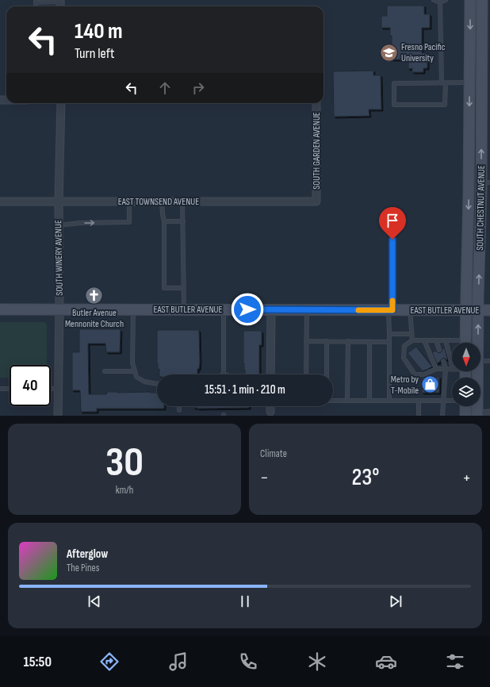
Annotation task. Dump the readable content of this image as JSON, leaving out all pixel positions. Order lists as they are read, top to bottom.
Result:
{
  "streets": {
    "main road": ["SOUTH CHESTNUT AVENUE", "EAST BUTLER AVENUE"],
    "street": ["SOUTH GARDEN AVENUE", "EAST TOWNSEND AVENUE", "SOUTH WINERY AVENUE"]
  },
  "crossings": [
    ["SOUTH GARDEN AVENUE", "EAST TOWNSEND AVENUE"],
    ["EAST TOWNSEND AVENUE", "SOUTH WINERY AVENUE"],
    ["SOUTH CHESTNUT AVENUE", "EAST BUTLER AVENUE"],
    ["SOUTH WINERY AVENUE", "EAST BUTLER AVENUE"]
  ],
  "places": {
    "school or university": ["Fresno Pacific University"],
    "church": ["Butler Avenue Mennonite Church"],
    "shop": ["Metro by T-Mobile"]
  },
  "north": "bottom",
  "page": {
    "turn": ["140 m", "Turn left"],
    "limit": "40",
    "trip": "15:51 · 1 min · 210 m",
    "tile": [
      ["30", "km/h"],
      "Climate"
    ],
    "heat": ["−", "23°", "+"],
    "song": ["Afterglow", "The Pines"],
    "tabs": "15:50"
  }
}
